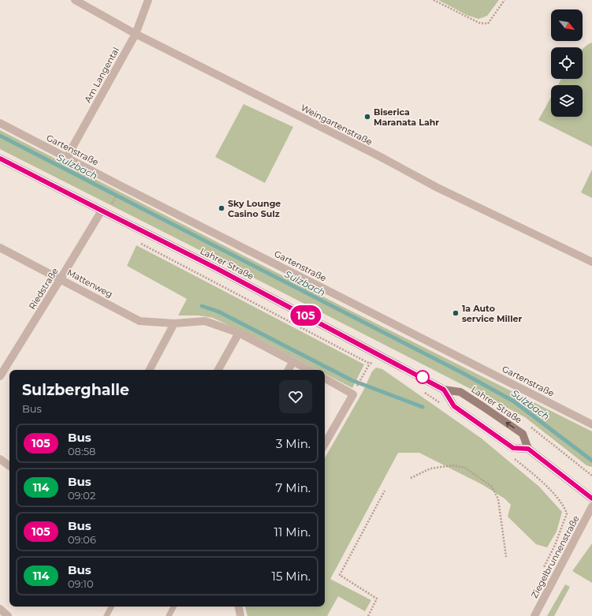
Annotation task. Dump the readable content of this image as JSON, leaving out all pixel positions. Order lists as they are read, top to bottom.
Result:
{
  "streets": {
    "street": [
      "Am Langental",
      "Weingartenstraße",
      "Gartenstraße",
      "Lahrer Straße",
      "Mattenweg",
      "Riedstraße",
      "Ziegelbrunnenstraße"
    ]
  },
  "crossings": [
    ["Am Langental", "Weingartenstraße"],
    ["Am Langental", "Gartenstraße"],
    ["Lahrer Straße", "Riedstraße"],
    ["Mattenweg", "Riedstraße"]
  ],
  "water": ["Sulzbach"],
  "places": ["Biserica Maranata Lahr", "Sky Lounge Casino Sulz", "1a Auto service Miller"],
  "lines": ["bus line 105"],
  "north": "bottom right",
  "page": {
    "on_map": "105",
    "heading": ["Sulzberghalle", "Bus"],
    "list": [
      {
        "mark": "105",
        "name": "Bus",
        "note": "08:58",
        "value": "3 Min."
      },
      {
        "mark": "114",
        "name": "Bus",
        "note": "09:02",
        "value": "7 Min."
      },
      {
        "mark": "105",
        "name": "Bus",
        "note": "09:06",
        "value": "11 Min."
      },
      {
        "mark": "114",
        "name": "Bus",
        "note": "09:10",
        "value": "15 Min."
      }
    ]
  }
}
